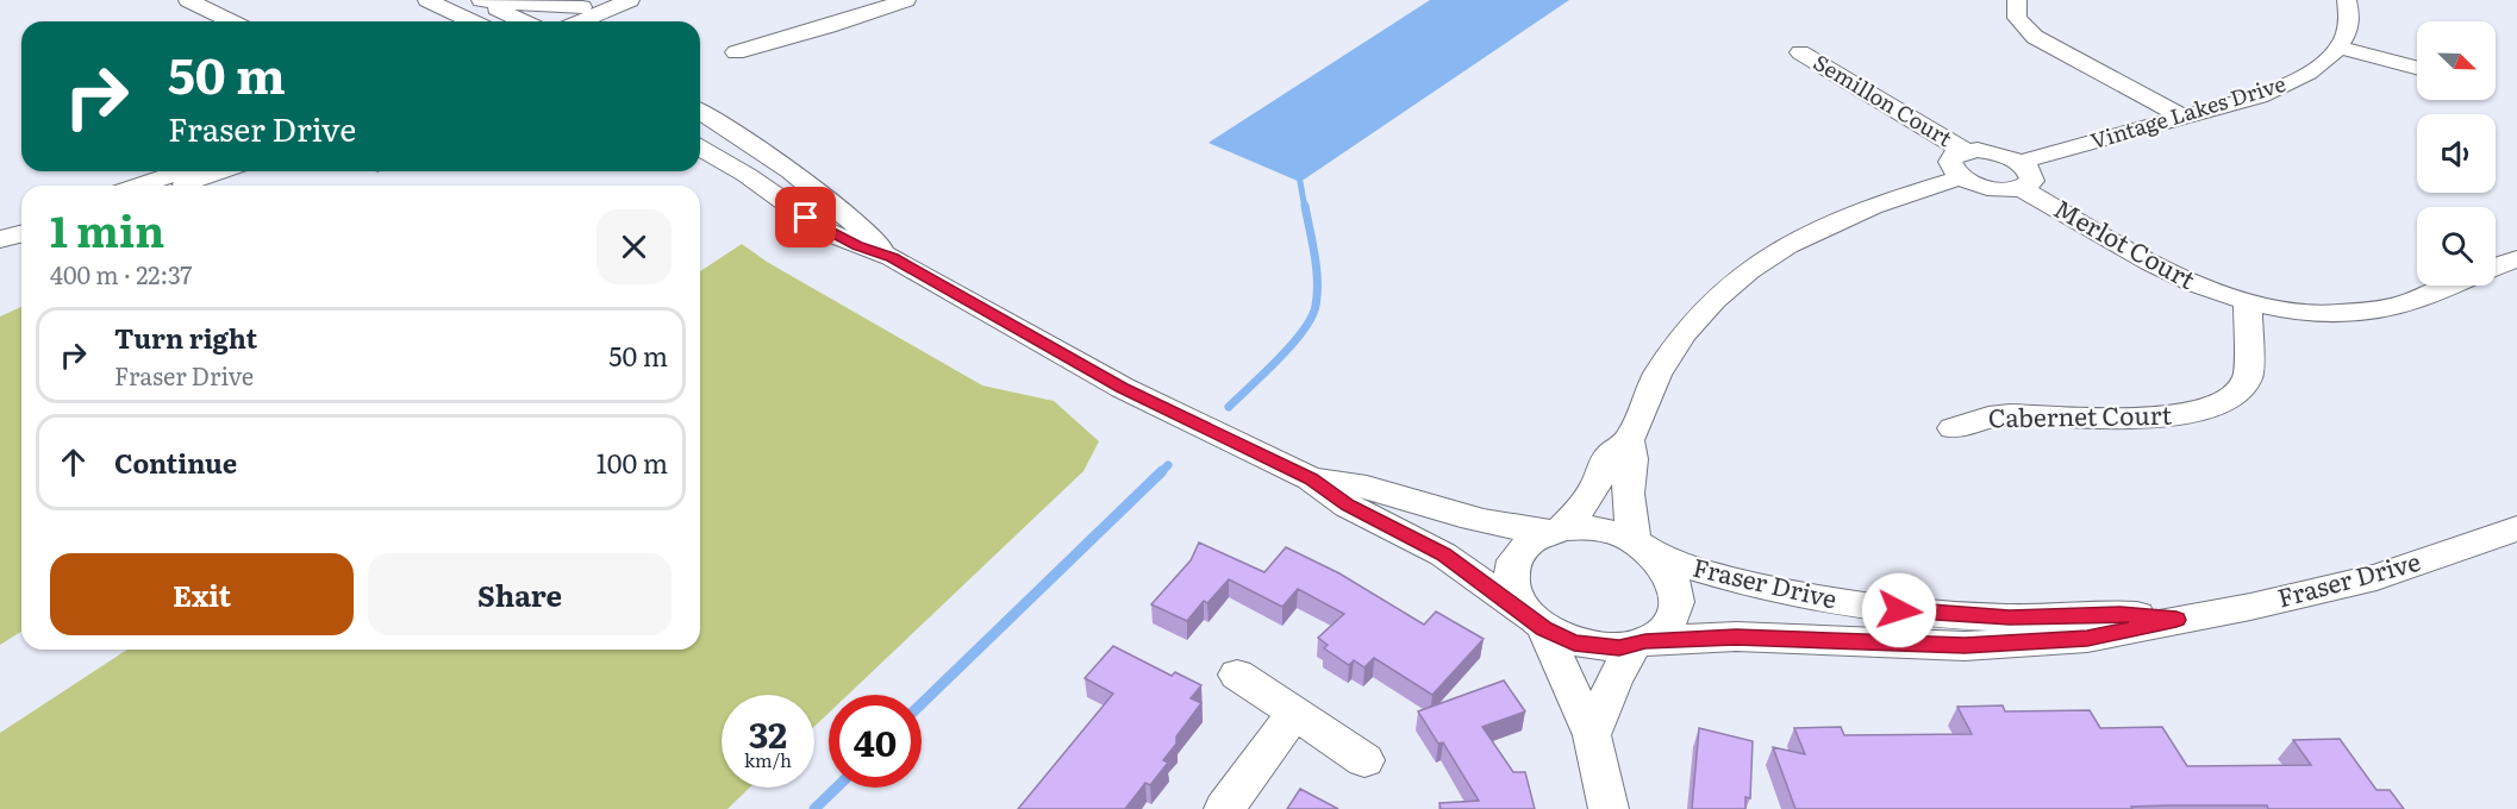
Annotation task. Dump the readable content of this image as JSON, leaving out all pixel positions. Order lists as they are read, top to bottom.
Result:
{
  "streets": {
    "street": [
      "Semillon Court",
      "Vintage Lakes Drive",
      "Merlot Court",
      "Cabernet Court",
      "Fraser Drive"
    ]
  },
  "crossings": [
    ["Vintage Lakes Drive", "Merlot Court"],
    ["Merlot Court", "Cabernet Court"]
  ],
  "north": "bottom right",
  "page": {
    "turn": ["50 m", "Fraser Drive"],
    "heading": ["1 min", "400 m · 22:37"],
    "list": [
      {
        "name": "Turn right",
        "note": "Fraser Drive",
        "value": "50 m"
      },
      {
        "name": "Continue",
        "value": "100 m"
      }
    ],
    "buttons": ["Exit", "Share"],
    "speed": "32 km/h",
    "limit": "40"
  }
}
